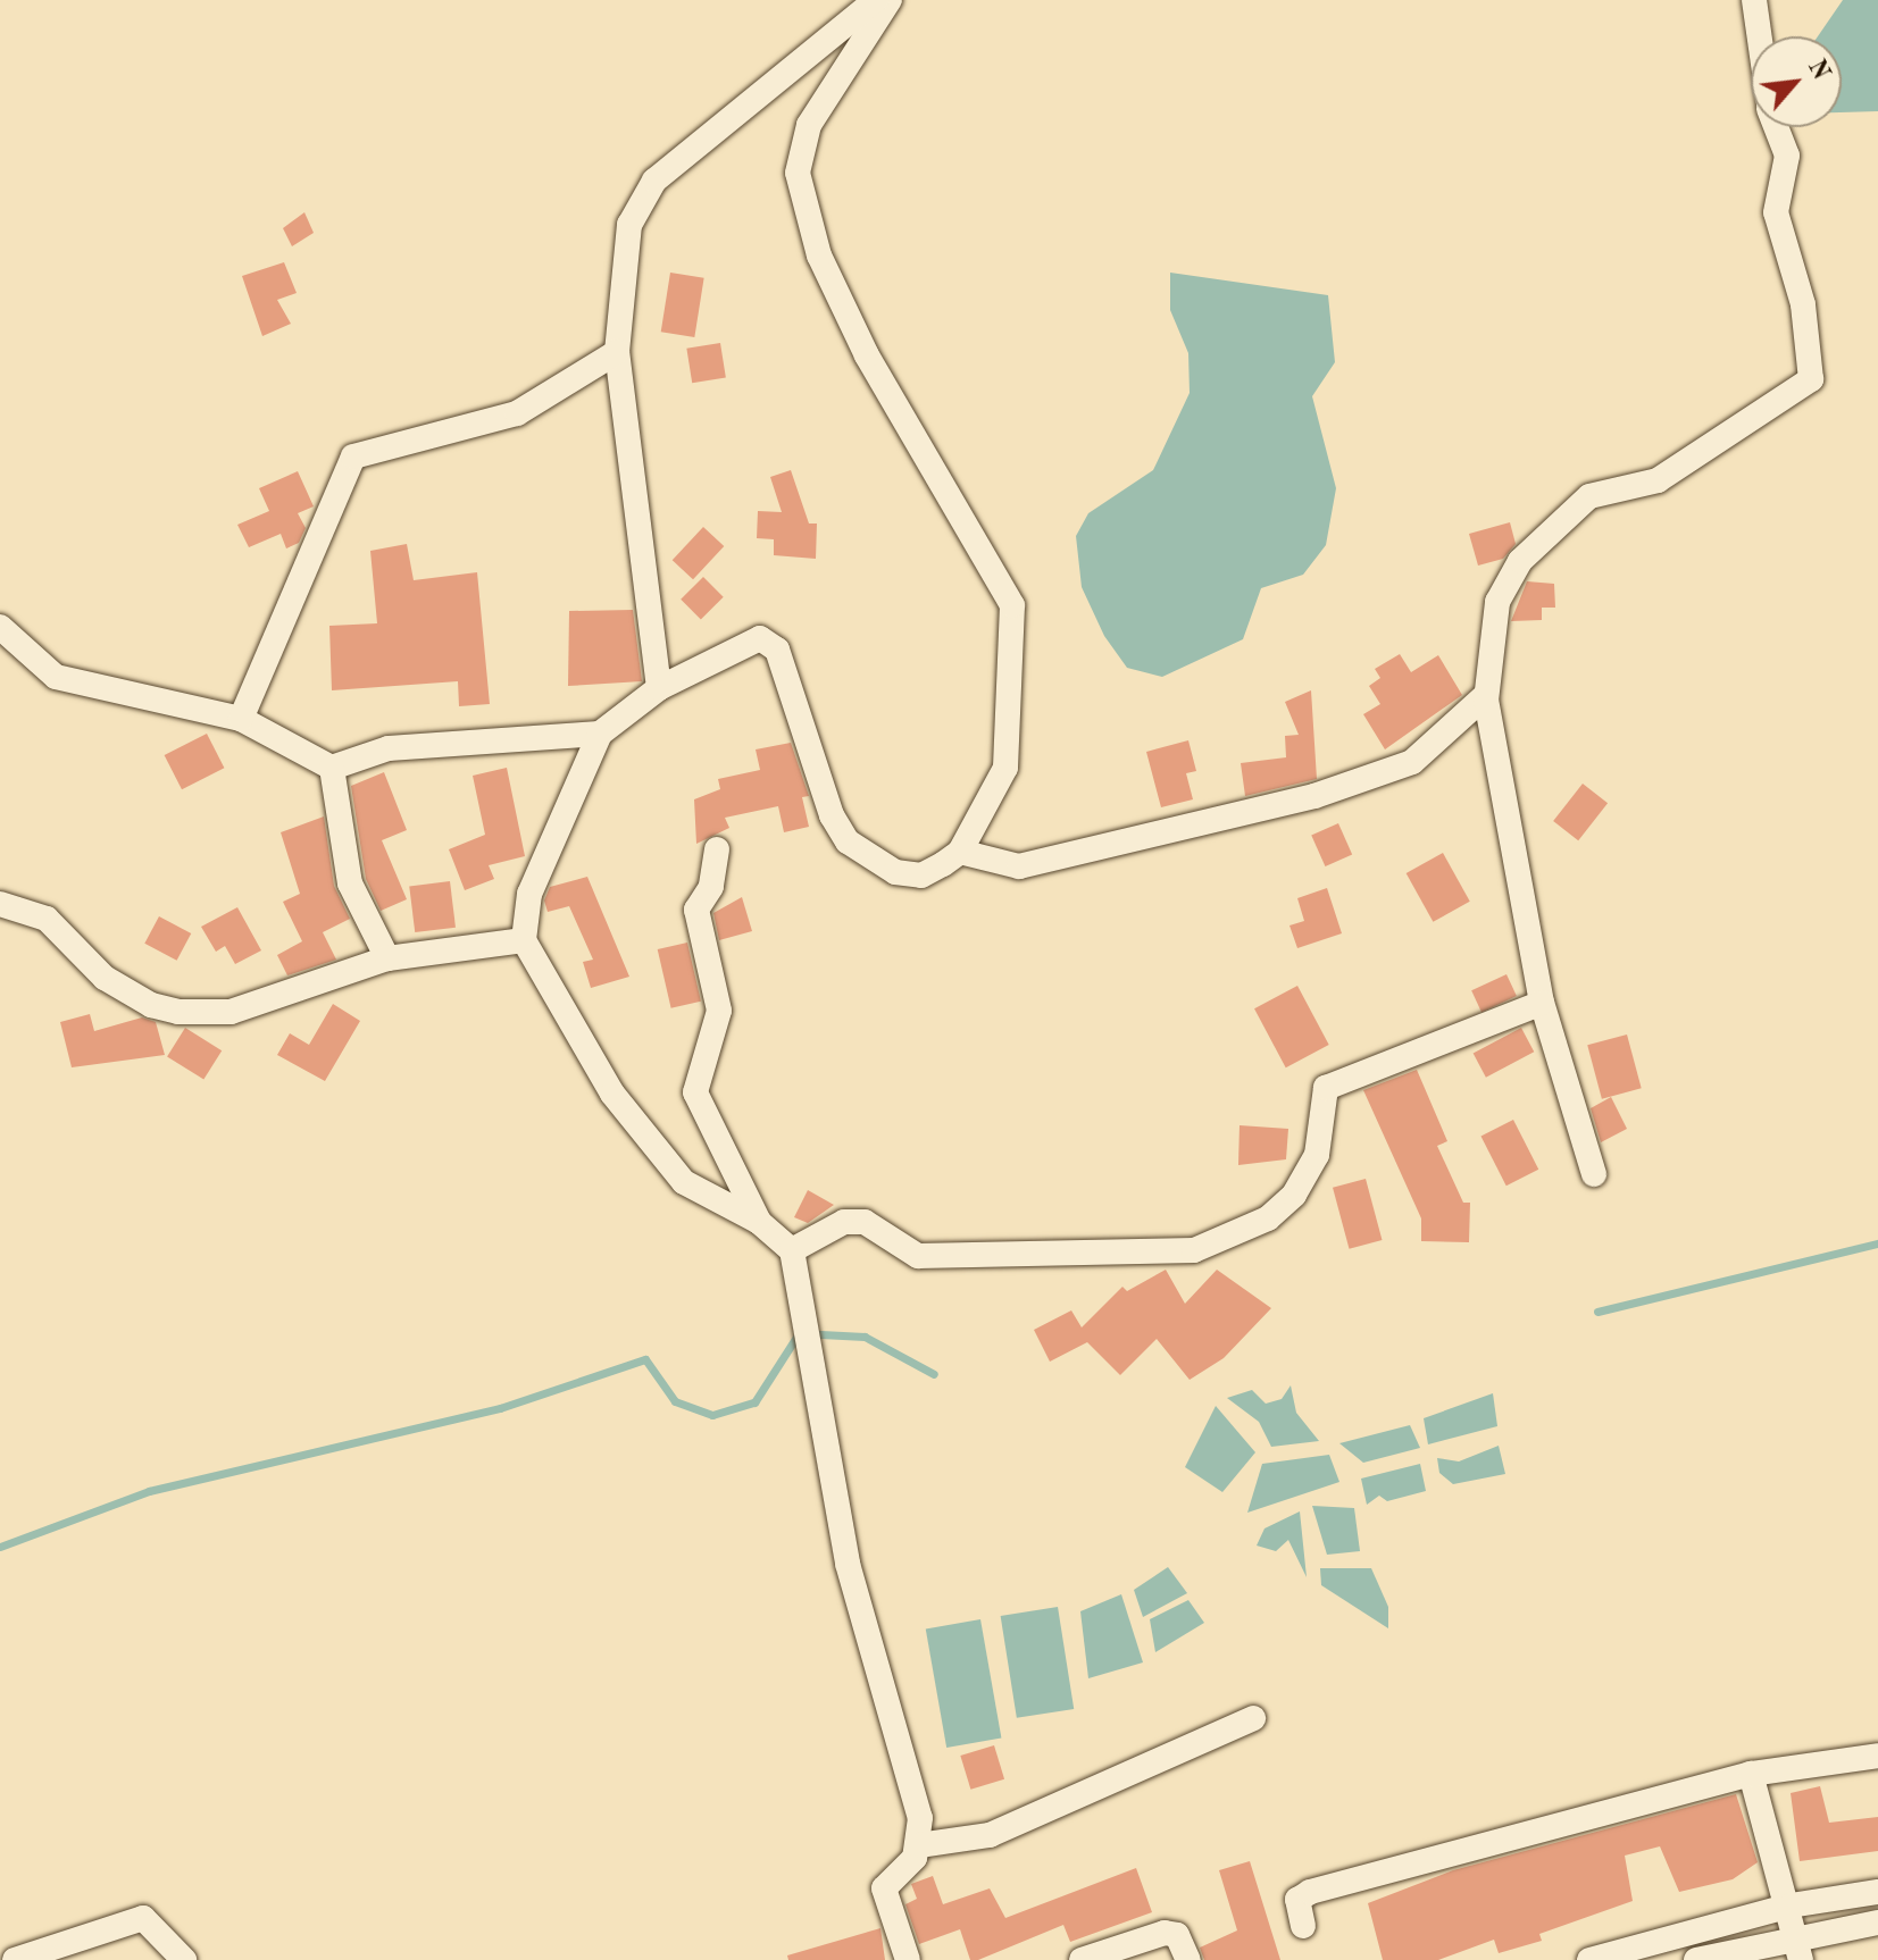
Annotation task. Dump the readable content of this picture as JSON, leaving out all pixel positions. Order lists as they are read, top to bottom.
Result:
{
  "north": "top right"
}
